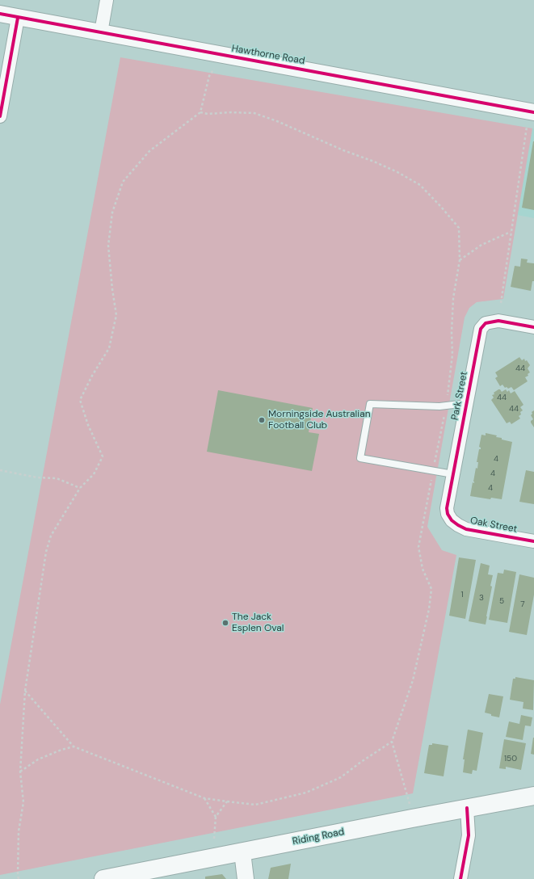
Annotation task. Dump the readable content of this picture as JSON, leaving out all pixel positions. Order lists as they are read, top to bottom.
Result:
{
  "streets": {
    "main road": ["Riding Road"],
    "street": ["Hawthorne Road", "Park Street", "Oak Street"]
  },
  "crossings": [
    ["Park Street", "Oak Street"]
  ],
  "places": ["Morningside Australian Football Club", "The Jack Esplen Oval"],
  "house_numbers": [
    "44",
    "44",
    "44",
    "4",
    "4",
    "4",
    "1",
    "3",
    "5",
    "7",
    "150"
  ]
}
